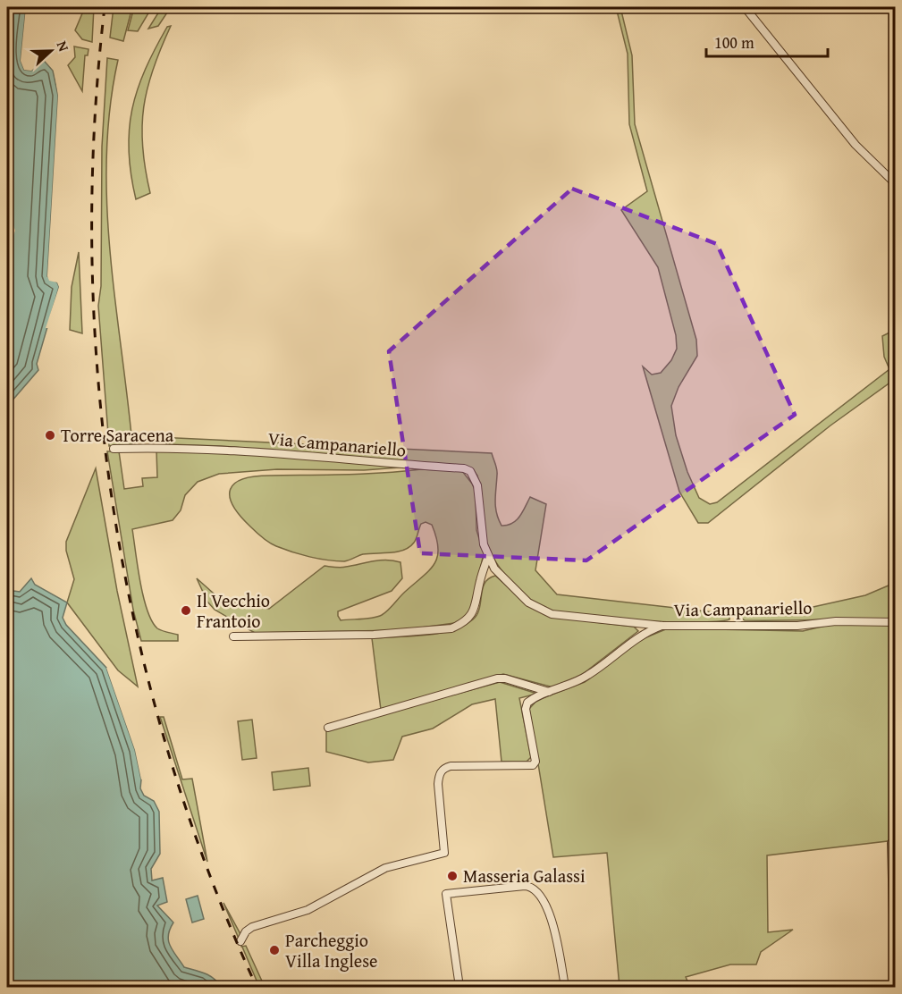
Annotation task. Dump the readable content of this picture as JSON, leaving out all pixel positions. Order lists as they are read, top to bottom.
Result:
{
  "streets": {
    "street": ["Via Campanariello"]
  },
  "places": [
    "Torre Saracena",
    "Il Vecchio Frantoio",
    "Masseria Galassi",
    "Parcheggio Villa Inglese"
  ],
  "scale_bar": "100 m",
  "north": "right"
}
